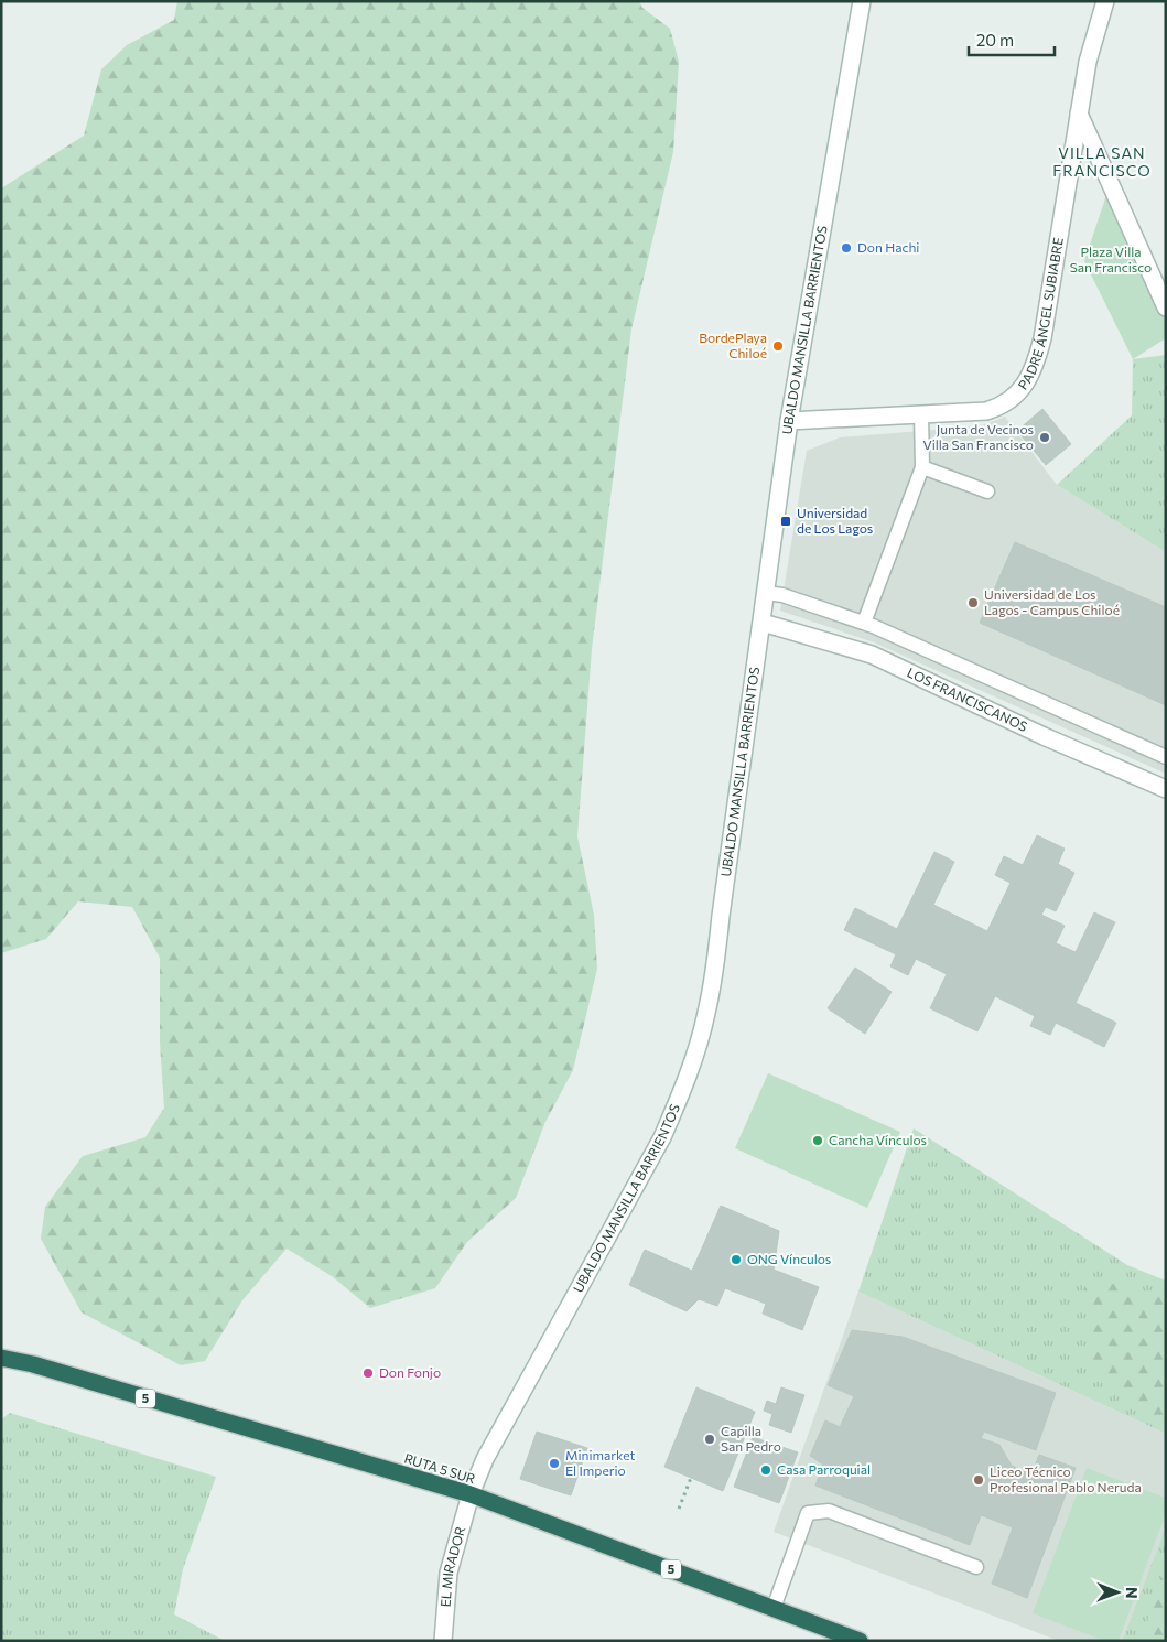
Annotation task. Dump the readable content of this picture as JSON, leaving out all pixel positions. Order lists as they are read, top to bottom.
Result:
{
  "streets": {
    "highway": ["5", "RUTA 5 SUR"],
    "street": [
      "PADRE ÁNGEL SUBIABRE",
      "UBALDO MANSILLA BARRIENTOS",
      "LOS FRANCISCANOS",
      "EL MIRADOR"
    ]
  },
  "crossings": [
    ["PADRE ÁNGEL SUBIABRE", "UBALDO MANSILLA BARRIENTOS"],
    ["UBALDO MANSILLA BARRIENTOS", "LOS FRANCISCANOS"],
    ["UBALDO MANSILLA BARRIENTOS", "RUTA 5 SUR"],
    ["UBALDO MANSILLA BARRIENTOS", "EL MIRADOR"],
    ["RUTA 5 SUR", "EL MIRADOR"]
  ],
  "districts": ["VILLA SAN FRANCISCO"],
  "parks": ["Plaza Villa San Francisco"],
  "places": {
    "other": [
      "Don Hachi",
      "BordePlaya Chiloé",
      "Junta de Vecinos Villa San Francisco",
      "Universidad de Los Lagos - Campus Chiloé",
      "Cancha Vínculos",
      "ONG Vínculos",
      "Don Fonjo",
      "Capilla San Pedro",
      "Minimarket El Imperio",
      "Casa Parroquial",
      "Liceo Técnico Profesional Pablo Neruda"
    ],
    "transit": ["Universidad de Los Lagos"]
  },
  "scale_bar": "20 m",
  "north": "right"
}
